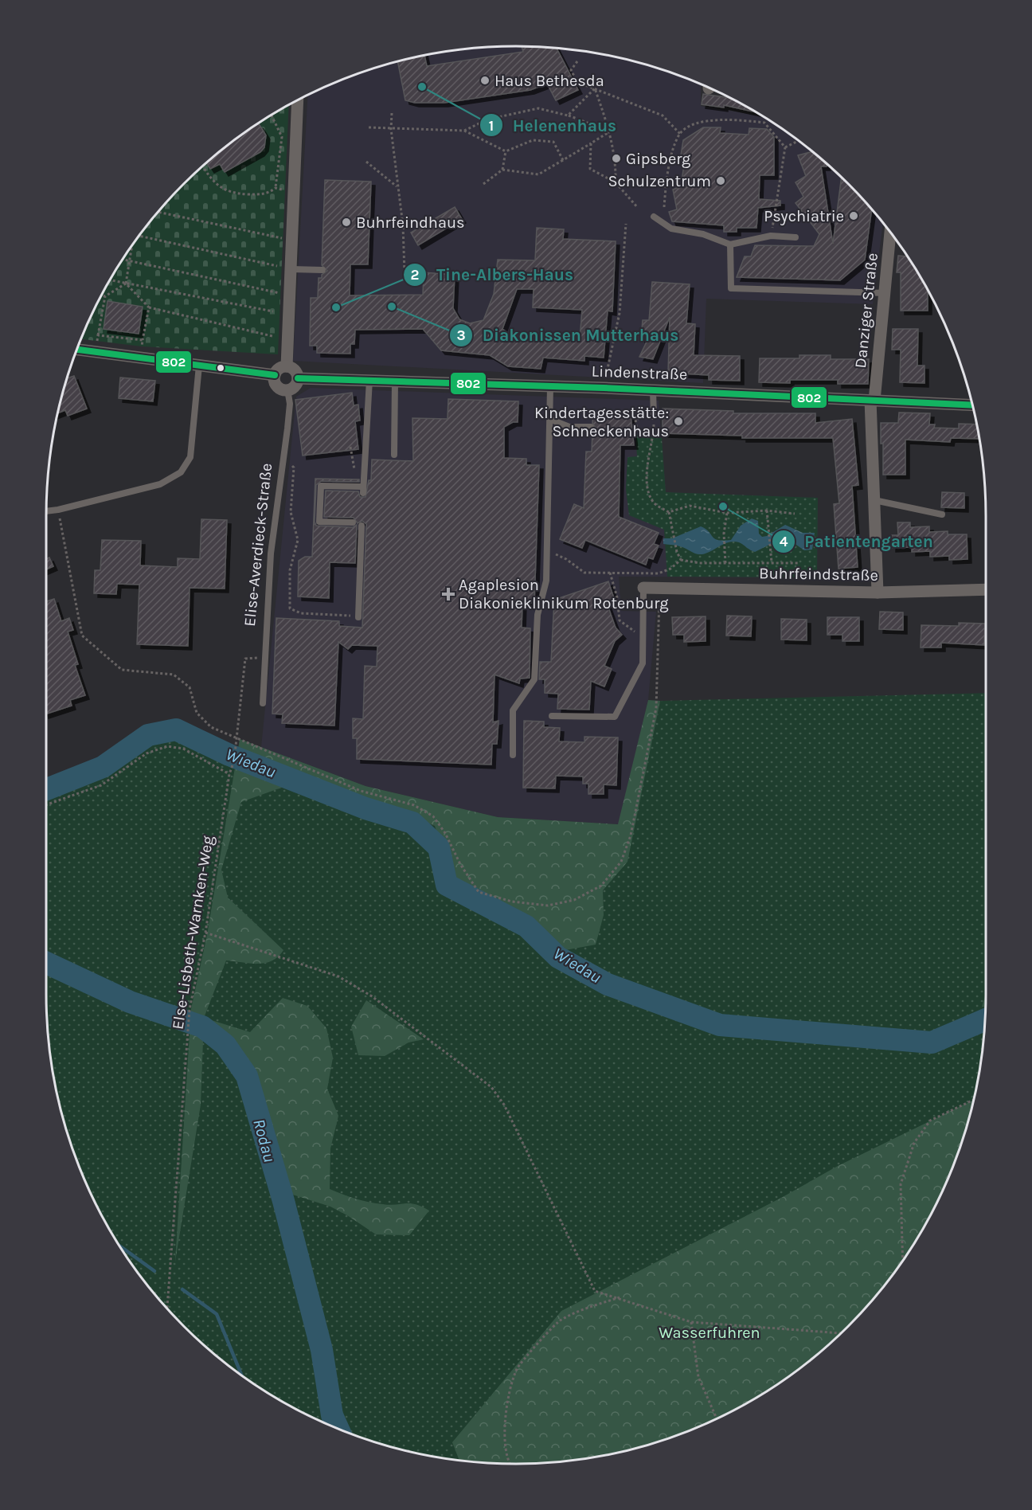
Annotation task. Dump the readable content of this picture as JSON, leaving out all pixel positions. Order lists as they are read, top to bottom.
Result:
{
  "streets": {
    "street": ["Danziger Straße", "Lindenstraße", "Buhrfeindstraße"],
    "lane": ["Elise-Averdieck-Straße"],
    "path": ["Else-Lisbeth-Warnken-Weg"]
  },
  "crossings": [
    ["Danziger Straße", "Lindenstraße"],
    ["Danziger Straße", "Buhrfeindstraße"],
    ["Lindenstraße", "Elise-Averdieck-Straße"],
    ["Elise-Averdieck-Straße", "Else-Lisbeth-Warnken-Weg"]
  ],
  "water": ["Wiedau", "Rodau"],
  "parks": ["Wasserfuhren"],
  "places": {
    "other": [
      "Haus Bethesda",
      "Helenenhaus",
      "Gipsberg",
      "Schulzentrum",
      "Psychiatrie",
      "Buhrfeindhaus",
      "Diakonissen Mutterhaus",
      "Tine-Albers-Haus",
      "Kindertagesstätte: Schneckenhaus",
      "Patientengarten"
    ],
    "health": ["Agaplesion Diakonieklinikum Rotenburg"]
  },
  "lines": ["transit line 802"]
}
